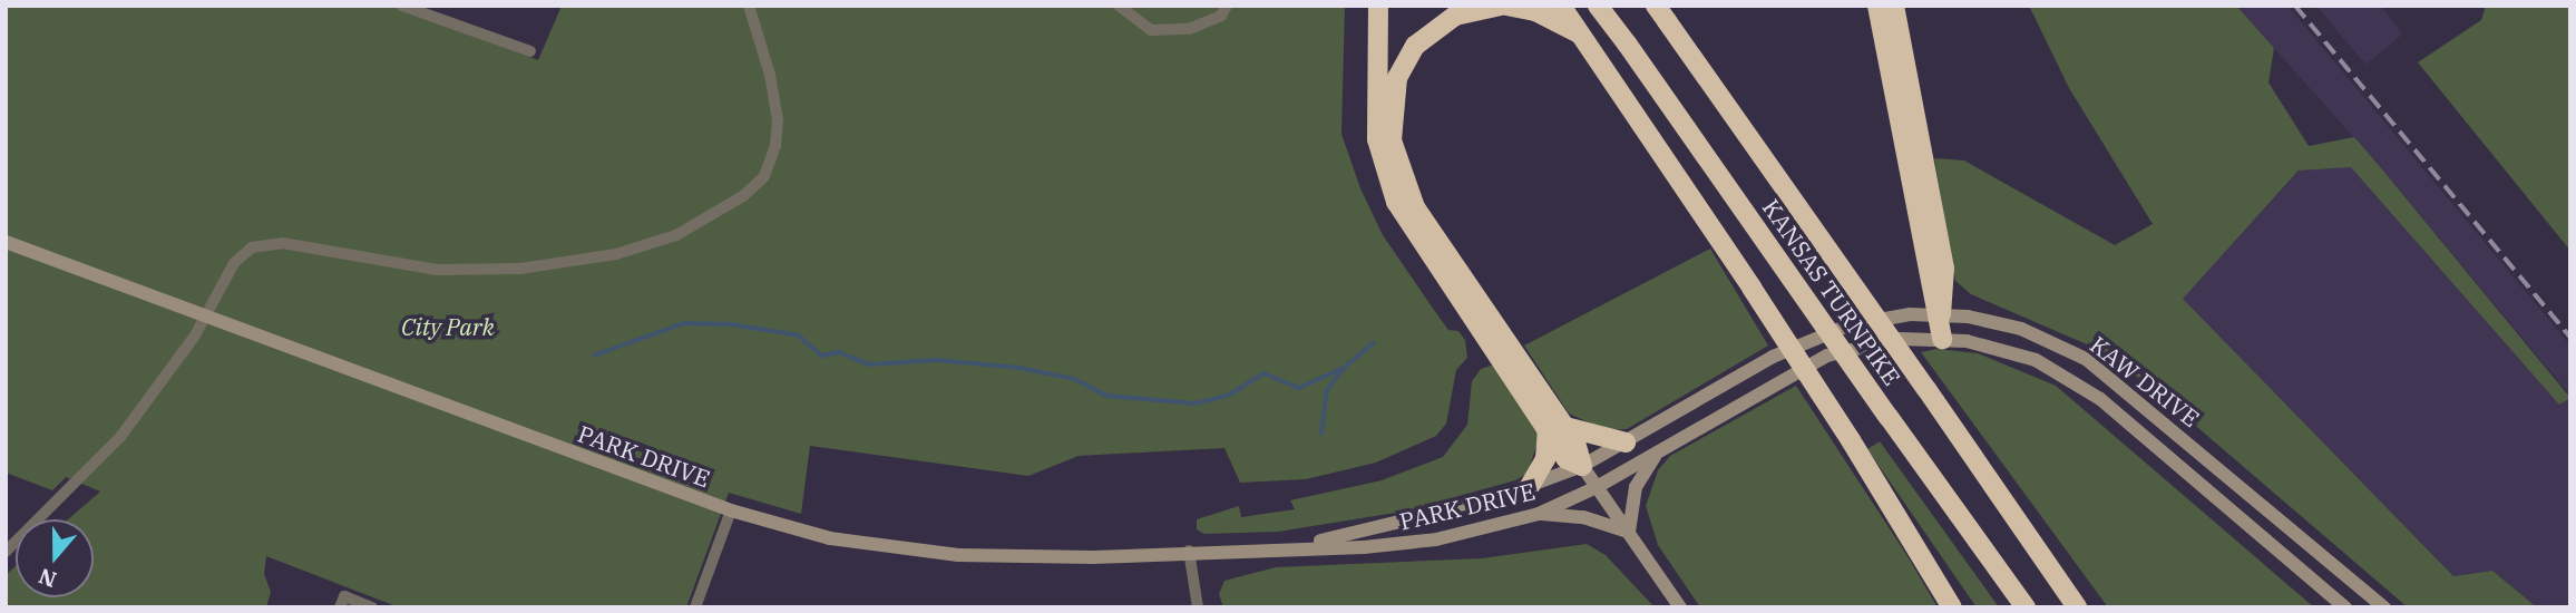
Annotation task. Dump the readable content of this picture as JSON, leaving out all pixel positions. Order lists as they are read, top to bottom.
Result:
{
  "streets": {
    "highway": ["KANSAS TURNPIKE"],
    "main road": ["KAW DRIVE", "PARK DRIVE"]
  },
  "crossings": [
    ["KAW DRIVE", "PARK DRIVE"]
  ],
  "parks": ["City Park"],
  "north": "bottom"
}
